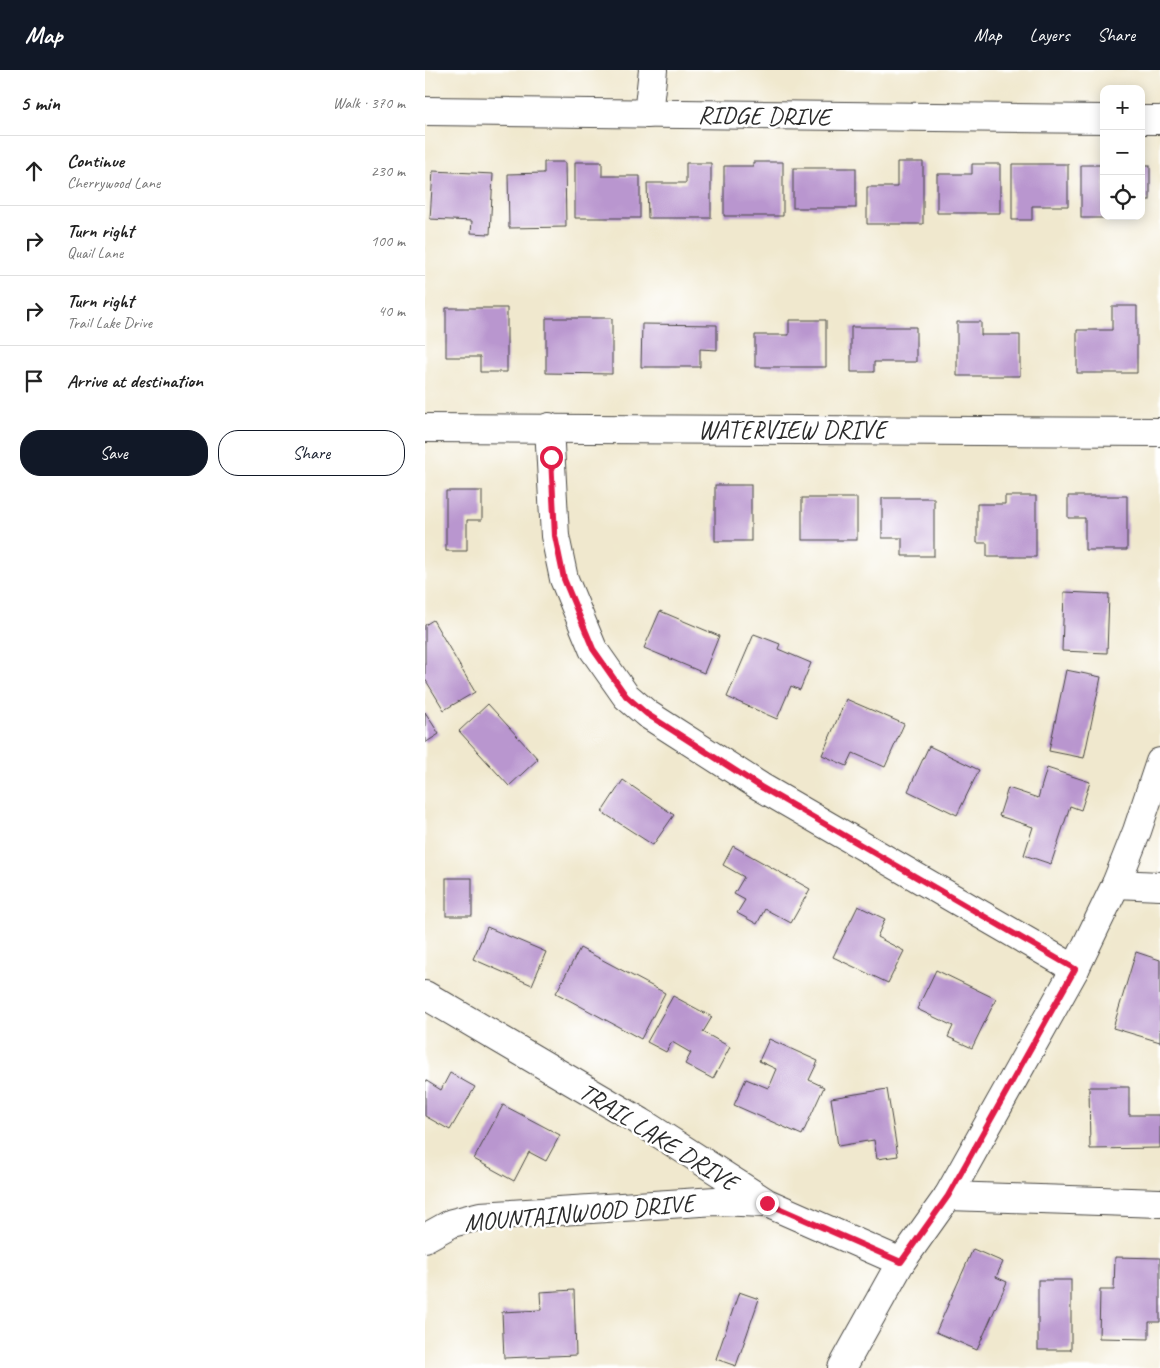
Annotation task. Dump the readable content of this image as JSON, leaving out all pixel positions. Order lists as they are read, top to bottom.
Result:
{
  "streets": {
    "street": [
      "RIDGE DRIVE",
      "WATERVIEW DRIVE",
      "TRAIL LAKE DRIVE",
      "MOUNTAINWOOD DRIVE"
    ]
  },
  "crossings": [
    ["TRAIL LAKE DRIVE", "MOUNTAINWOOD DRIVE"]
  ],
  "page": {
    "header": "Map",
    "nav": ["Map", "Layers", "Share"],
    "heading": ["5 min", "Walk · 370 m"],
    "map_buttons": ["+", "−"],
    "list": [
      ["Continue", "Cherrywood Lane", "230 m"],
      ["Turn right", "Quail Lane", "100 m"],
      ["Turn right", "Trail Lake Drive", "40 m"],
      "Arrive at destination"
    ],
    "buttons": ["Save", "Share"]
  }
}
